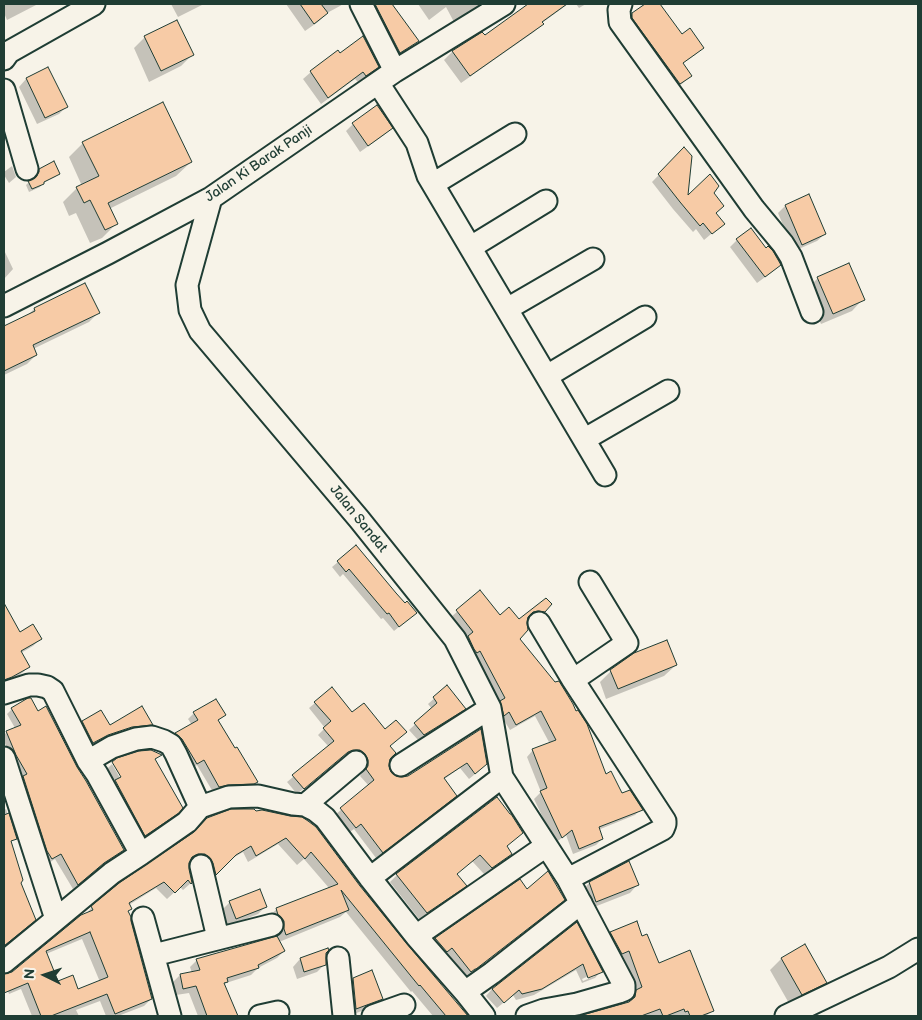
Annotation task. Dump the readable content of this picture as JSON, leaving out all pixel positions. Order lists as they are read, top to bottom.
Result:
{
  "streets": {
    "street": ["Jalan Ki Barak Panji", "Jalan Sandat"]
  },
  "crossings": [
    ["Jalan Ki Barak Panji", "Jalan Sandat"]
  ],
  "north": "left"
}
